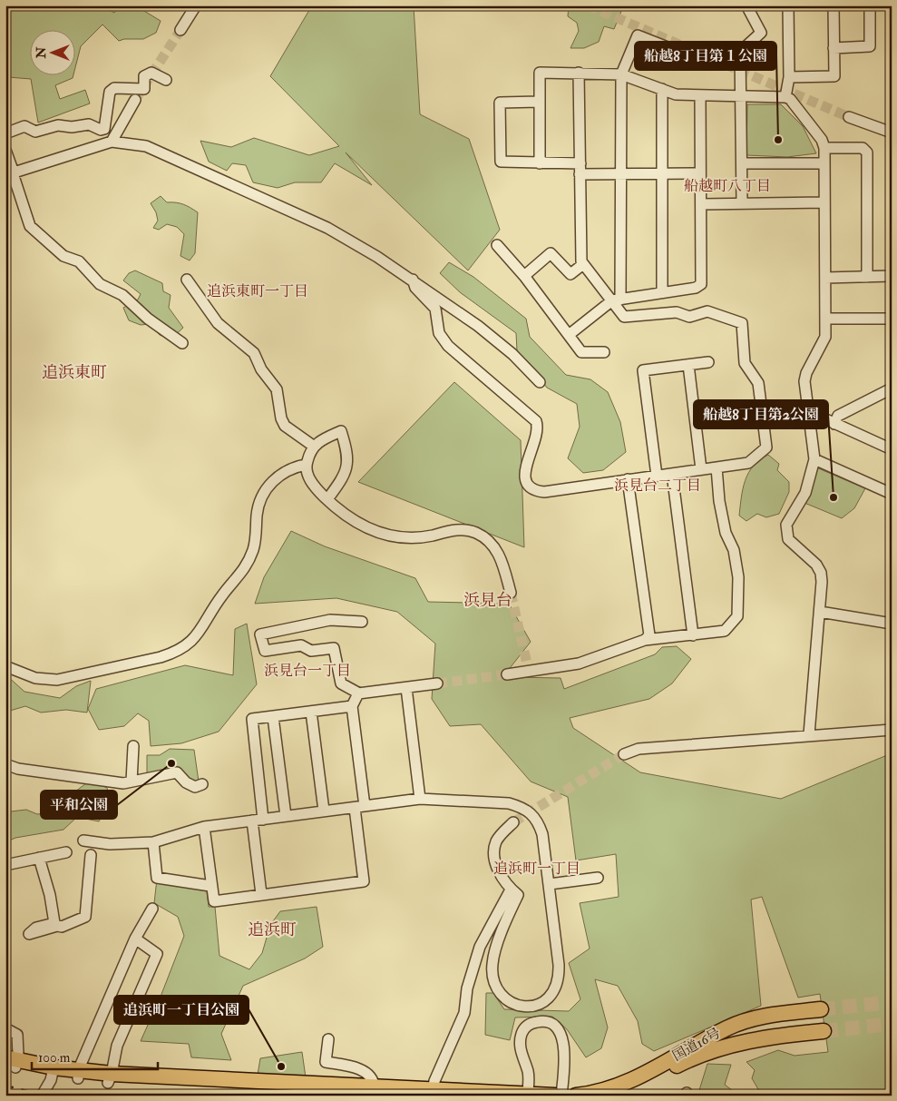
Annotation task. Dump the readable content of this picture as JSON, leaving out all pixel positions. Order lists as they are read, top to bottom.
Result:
{
  "streets": {
    "highway": ["国道16号"]
  },
  "districts": [
    "船越町八丁目",
    "追浜東町一丁目",
    "追浜東町",
    "浜見台二丁目",
    "浜見台",
    "浜見台一丁目",
    "追浜町一丁目",
    "追浜町"
  ],
  "places": [
    "船越8丁目第１公園",
    "船越8丁目第2公園",
    "平和公園",
    "追浜町一丁目公園"
  ],
  "scale_bar": "100 m",
  "north": "left"
}
